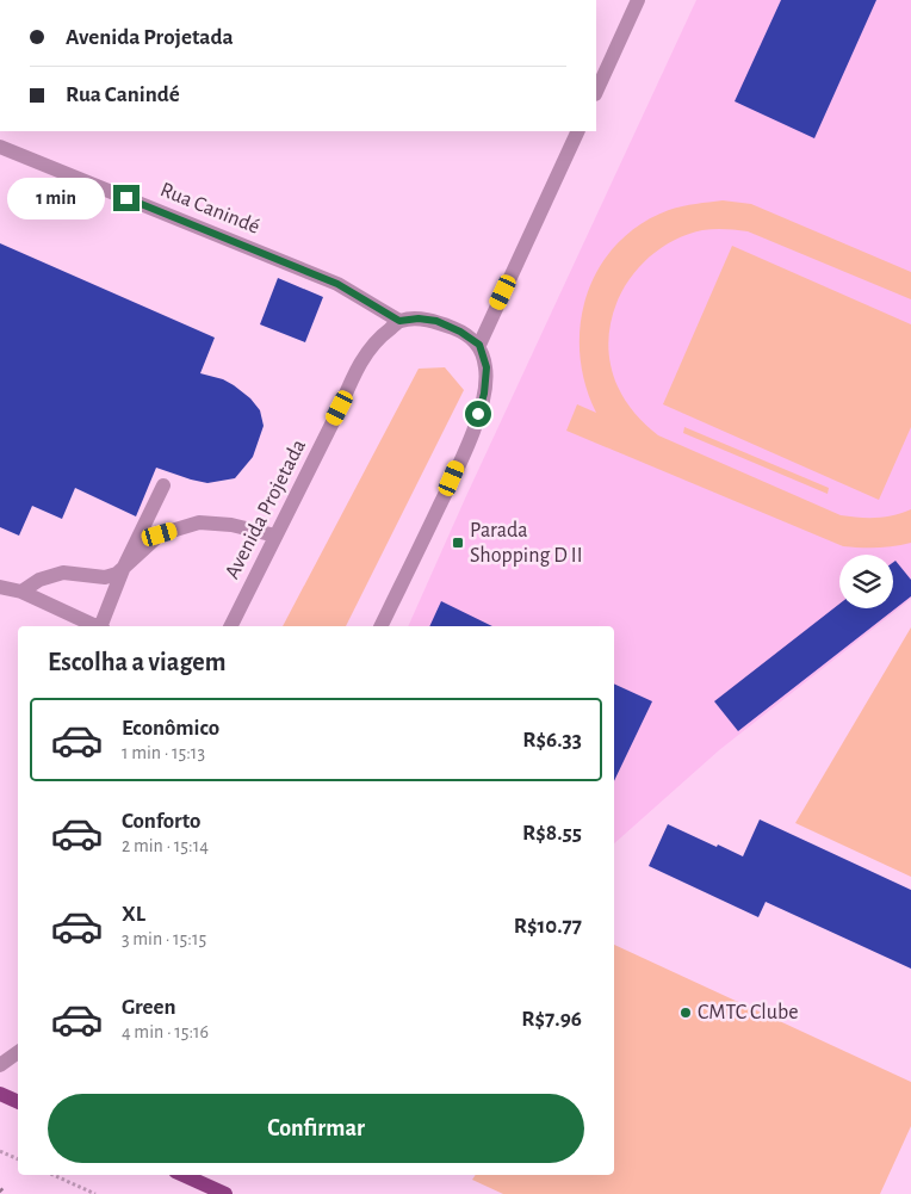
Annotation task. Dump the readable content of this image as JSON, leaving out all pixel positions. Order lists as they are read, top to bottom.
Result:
{
  "streets": {
    "street": ["Rua Canindé", "Avenida Projetada"]
  },
  "crossings": [
    ["Rua Canindé", "Avenida Projetada"]
  ],
  "places": {
    "transit": ["Parada Shopping D II"],
    "other": ["CMTC Clube"]
  },
  "page": {
    "banner": ["Avenida Projetada", "Rua Canindé"],
    "bubble": "1 min",
    "heading": "Escolha a viagem",
    "list": [
      {
        "name": "Econômico",
        "note": "1 min · 15:13",
        "value": "R$6.33"
      },
      {
        "name": "Conforto",
        "note": "2 min · 15:14",
        "value": "R$8.55"
      },
      {
        "name": "XL",
        "note": "3 min · 15:15",
        "value": "R$10.77"
      },
      {
        "name": "Green",
        "note": "4 min · 15:16",
        "value": "R$7.96"
      }
    ],
    "buttons": "Confirmar"
  }
}
